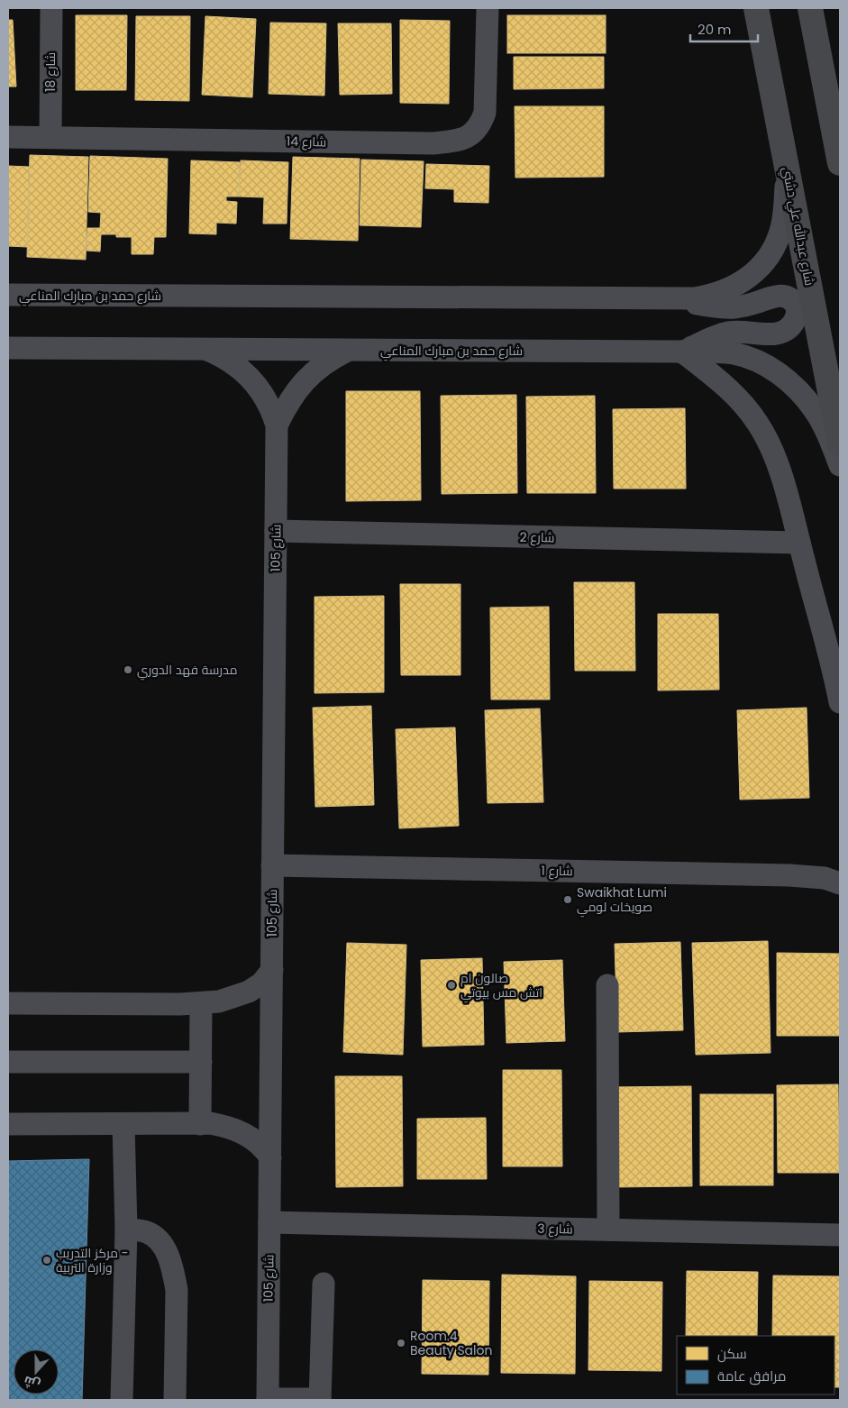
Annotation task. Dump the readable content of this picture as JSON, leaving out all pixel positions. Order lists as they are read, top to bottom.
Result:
{
  "streets": {
    "main road": ["شارع عبدالله علي دشتي"],
    "street": [
      "شارع 18",
      "شارع 14",
      "شارع حمد بن مبارك المناعي",
      "شارع 2",
      "شارع 105",
      "شارع 1",
      "شارع 3"
    ]
  },
  "crossings": [
    ["شارع 18", "شارع 14"],
    ["شارع عبدالله علي دشتي", "شارع حمد بن مبارك المناعي"],
    ["شارع حمد بن مبارك المناعي", "شارع 105"],
    ["شارع 2", "شارع 105"],
    ["شارع 105", "شارع 1"],
    ["شارع 105", "شارع 3"]
  ],
  "places": [
    "مدرسة فهد الدوري",
    "Swaikhat Lumi صويخات لومي",
    "صالون ام اتش مس بيوتي",
    "مركز التدريب - وزارة التربية",
    "Room.4 Beauty Salon"
  ],
  "legend": ["سكن", "مرافق عامة"],
  "scale_bar": "20 m",
  "north": "bottom"
}
